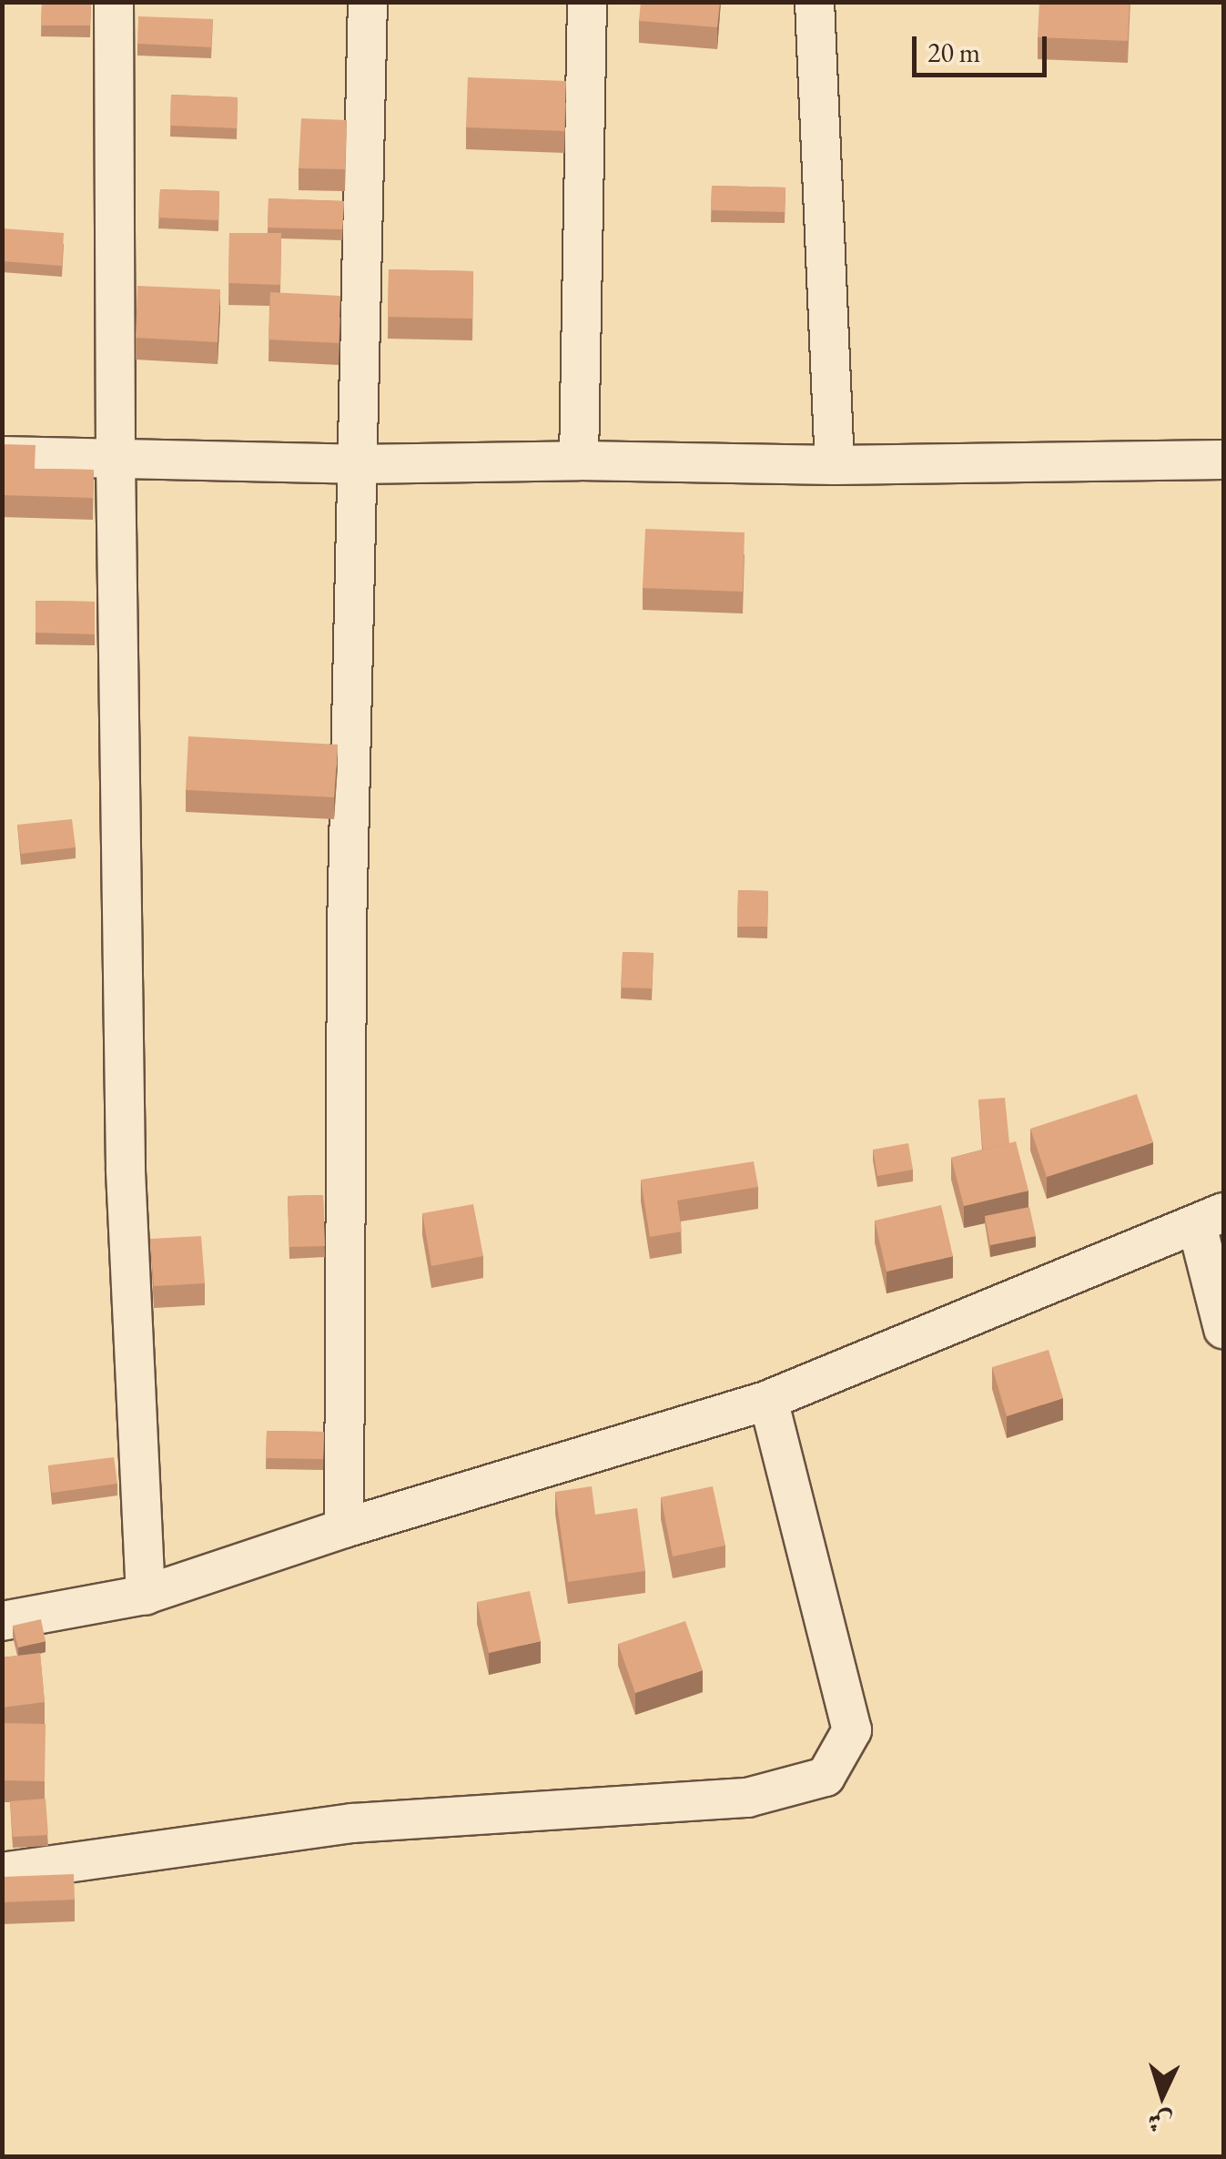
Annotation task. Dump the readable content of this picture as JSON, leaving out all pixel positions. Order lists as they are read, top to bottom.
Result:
{
  "scale_bar": "20 m",
  "north": "bottom"
}
